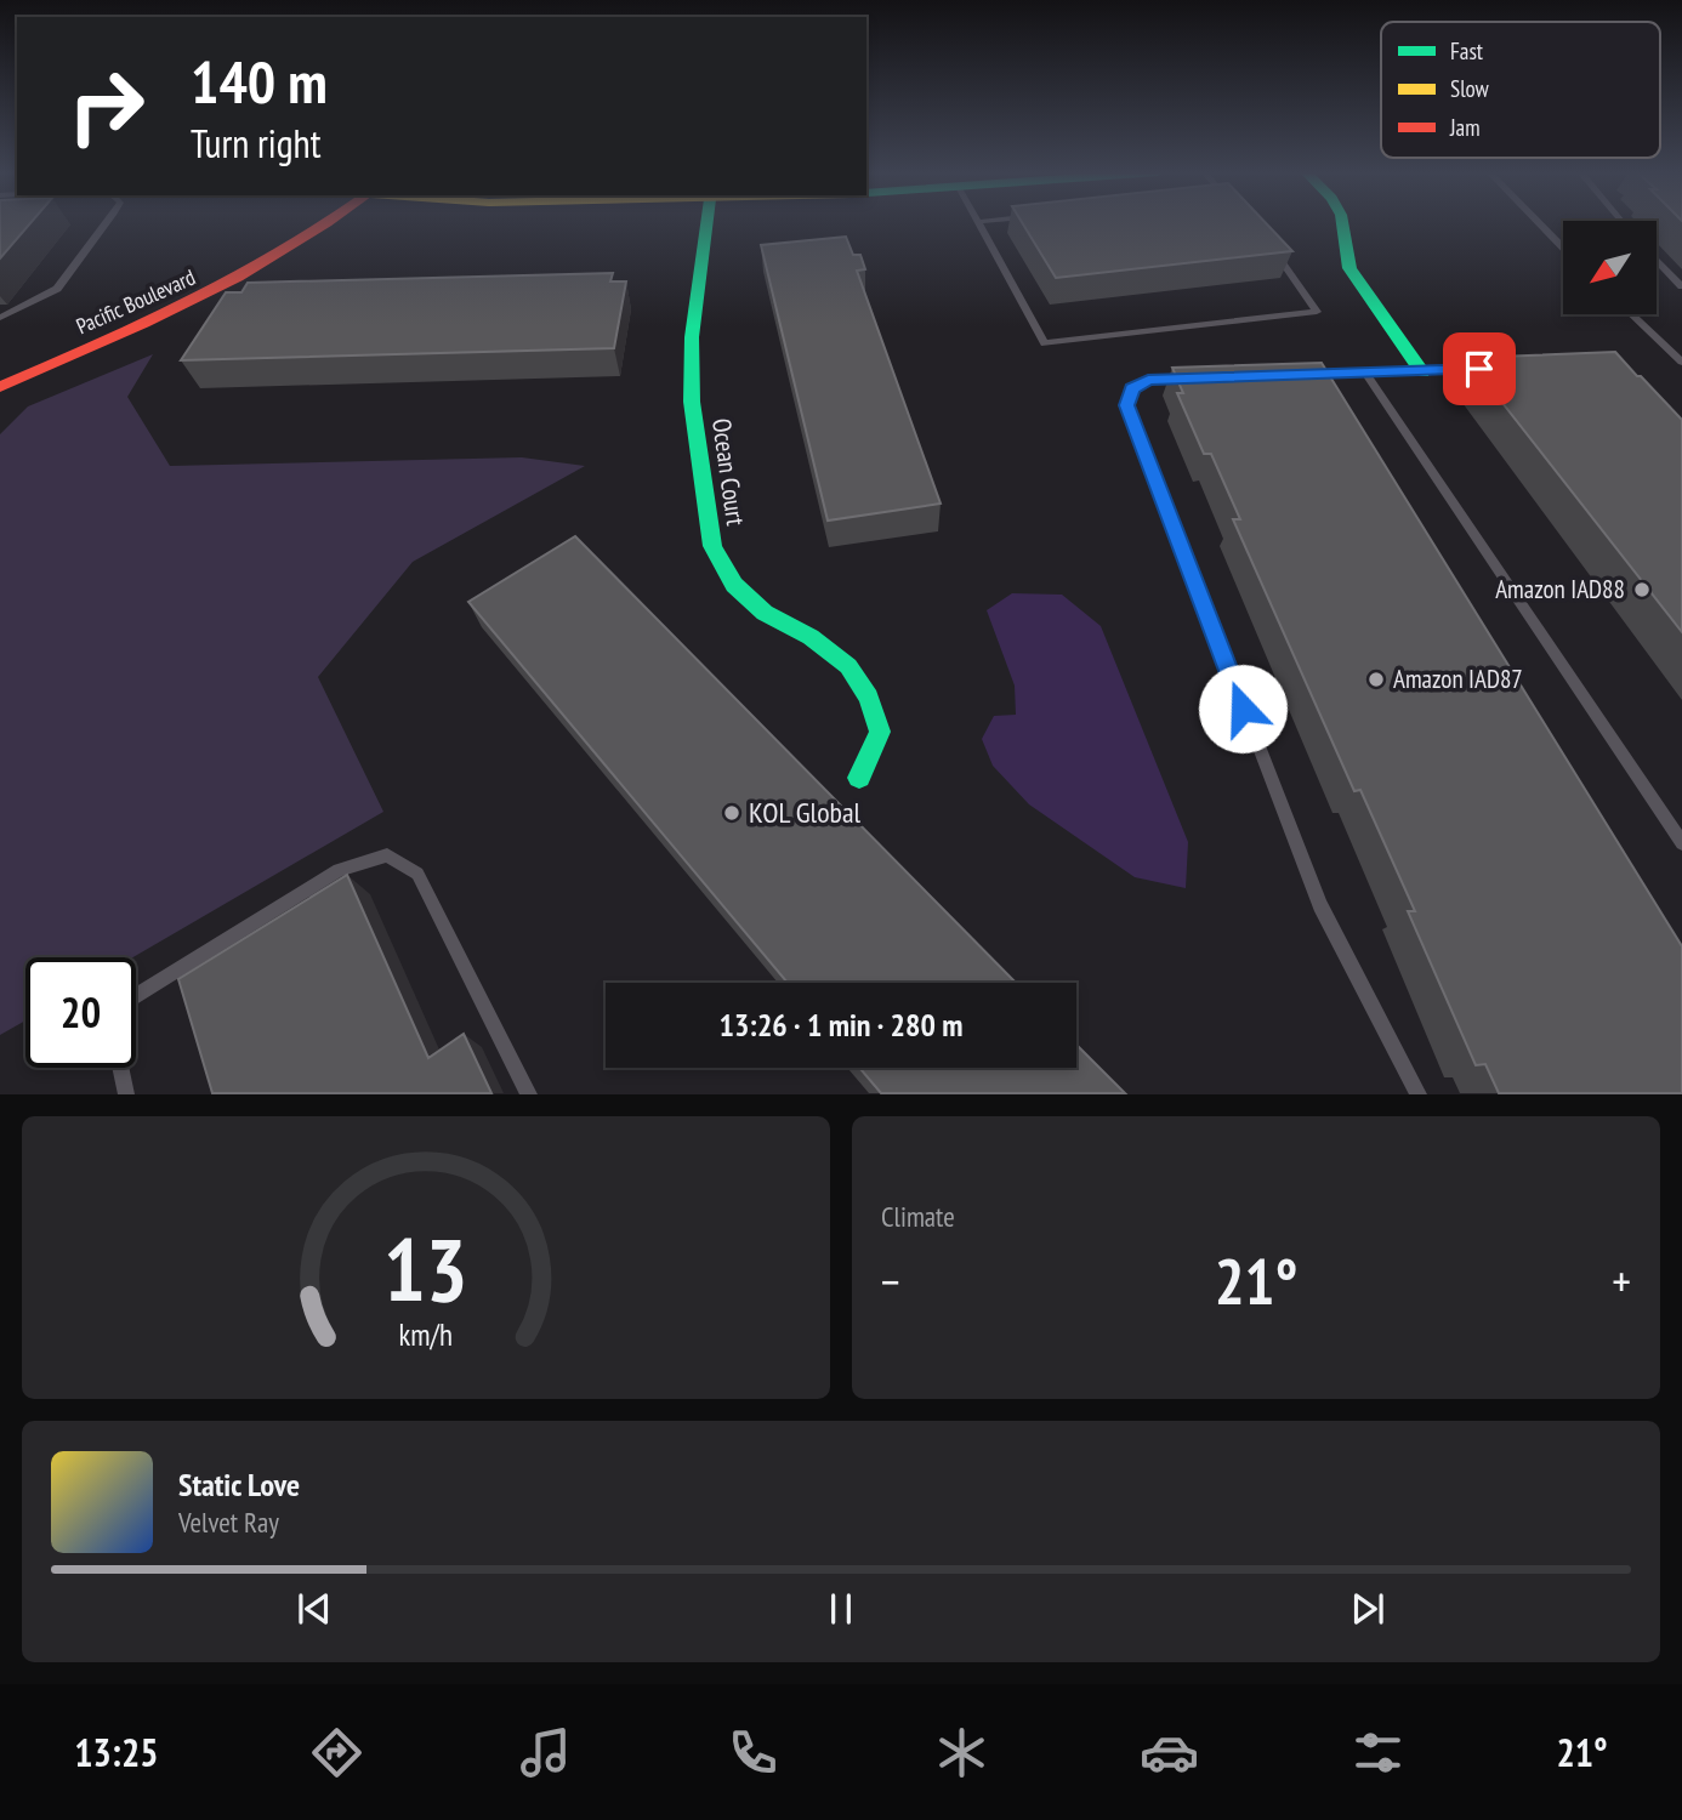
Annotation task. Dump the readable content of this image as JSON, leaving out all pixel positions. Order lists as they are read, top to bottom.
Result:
{
  "streets": {
    "street": ["Pacific Boulevard", "Ocean Court"]
  },
  "places": ["Amazon IAD88", "Amazon IAD87", "KOL Global"],
  "legend": ["Fast", "Slow", "Jam"],
  "north": "bottom left",
  "page": {
    "turn": ["140 m", "Turn right"],
    "limit": "20",
    "trip": "13:26 · 1 min · 280 m",
    "tile": "Climate",
    "heat": ["−", "21°", "+"],
    "song": ["Static Love", "Velvet Ray"],
    "tabs": ["13:25", "21°"],
    "gauge": ["13", "km/h"]
  }
}
